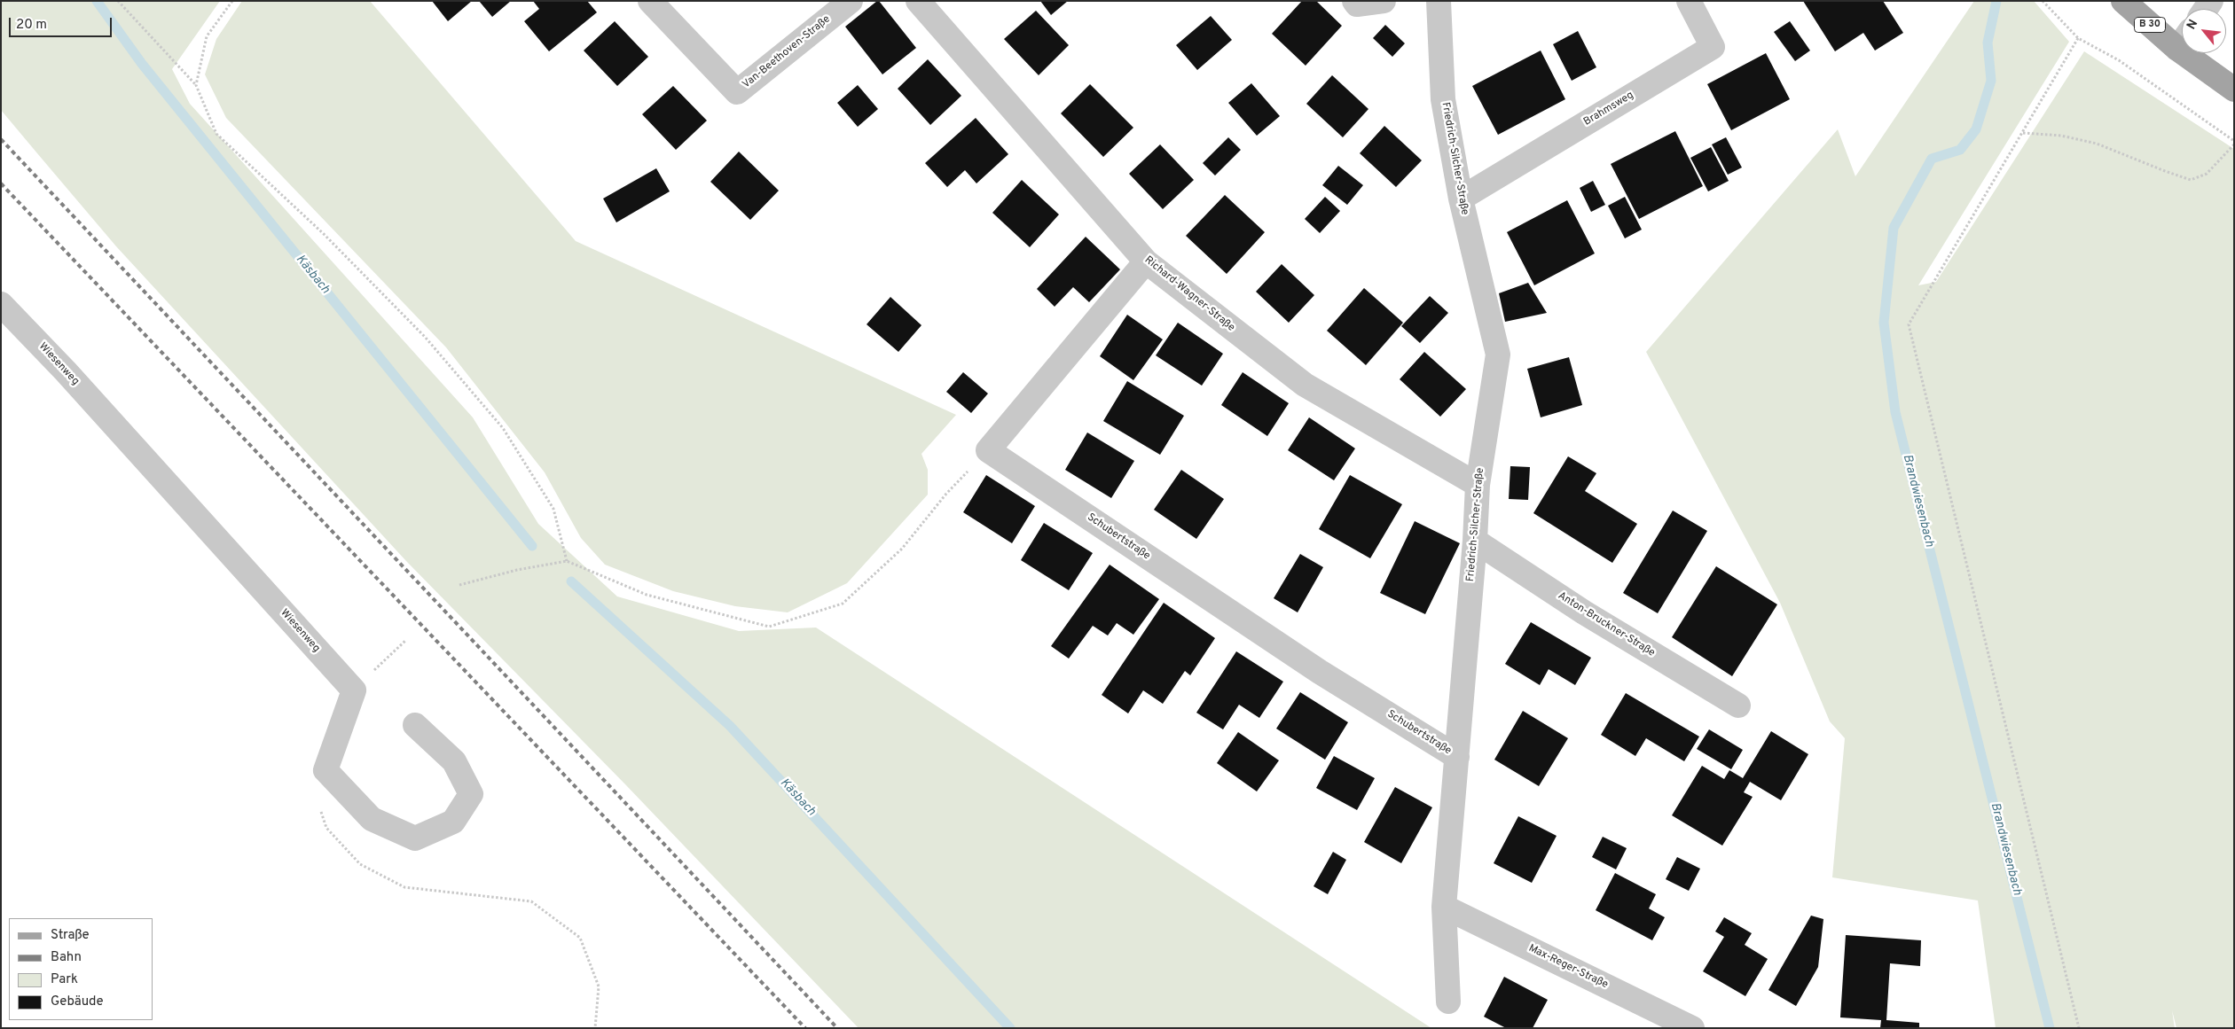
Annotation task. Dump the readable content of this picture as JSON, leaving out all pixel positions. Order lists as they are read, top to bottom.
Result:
{
  "streets": {
    "main road": ["B 30"],
    "street": [
      "Van-Beethoven-Straße",
      "Brahmsweg",
      "Friedrich-Silcher-Straße",
      "Richard-Wagner-Straße",
      "Wiesenweg",
      "Schubertstraße",
      "Anton-Bruckner-Straße",
      "Max-Reger-Straße"
    ]
  },
  "crossings": [
    ["Brahmsweg", "Friedrich-Silcher-Straße"],
    ["Friedrich-Silcher-Straße", "Richard-Wagner-Straße"],
    ["Friedrich-Silcher-Straße", "Schubertstraße"],
    ["Friedrich-Silcher-Straße", "Anton-Bruckner-Straße"],
    ["Friedrich-Silcher-Straße", "Max-Reger-Straße"]
  ],
  "water": ["Käsbach", "Brandwiesenbach"],
  "legend": [
    "Straße",
    "Bahn",
    "Park",
    "Gebäude"
  ],
  "scale_bar": "20 m",
  "north": "top left"
}
